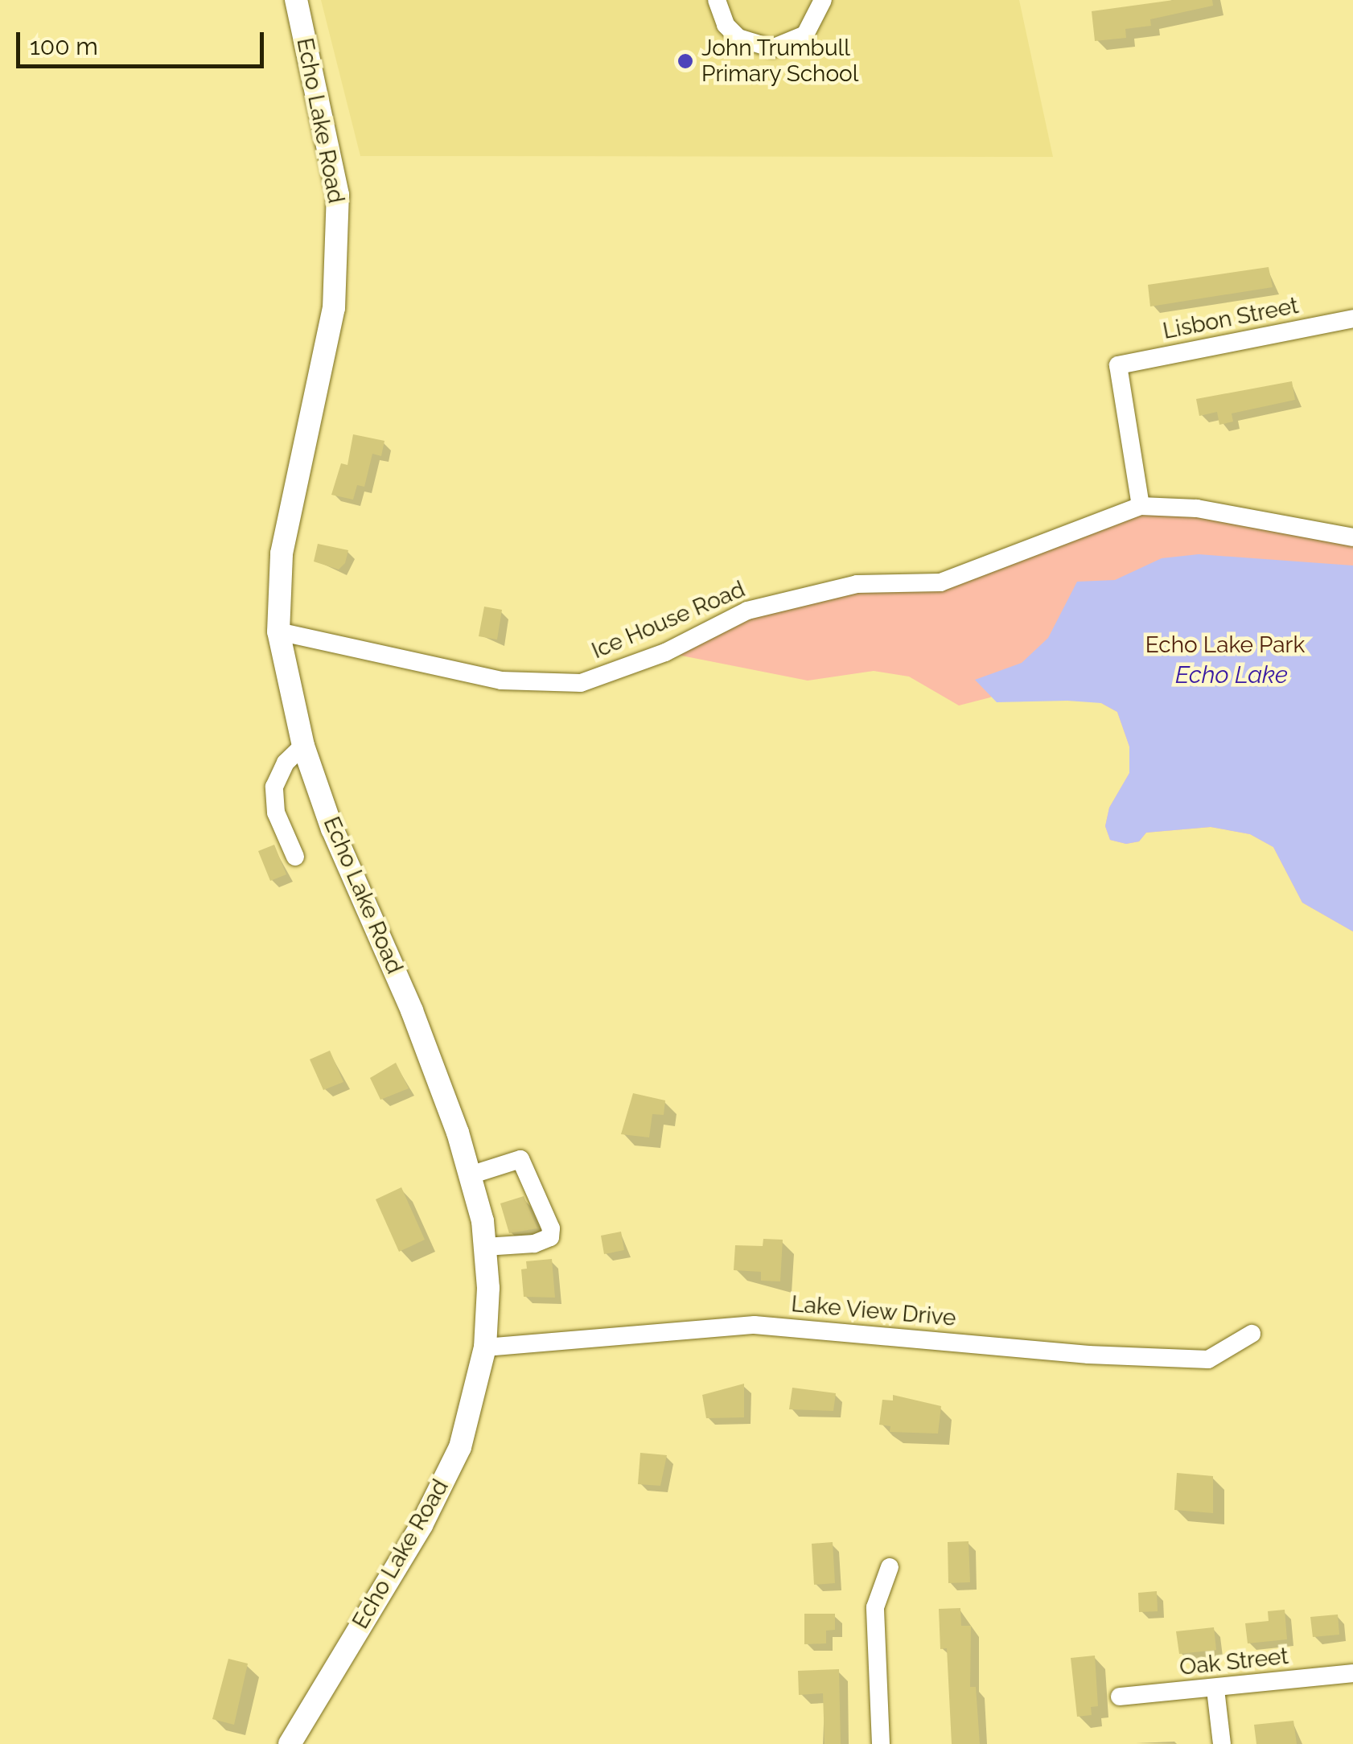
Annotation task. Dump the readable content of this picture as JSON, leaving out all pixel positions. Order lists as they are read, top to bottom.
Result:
{
  "streets": {
    "main road": ["Echo Lake Road"],
    "street": [
      "Lisbon Street",
      "Ice House Road",
      "Lake View Drive",
      "Oak Street"
    ]
  },
  "crossings": [
    ["Echo Lake Road", "Ice House Road"],
    ["Echo Lake Road", "Lake View Drive"],
    ["Lisbon Street", "Ice House Road"]
  ],
  "water": ["Echo Lake"],
  "parks": ["Echo Lake Park"],
  "places": ["John Trumbull Primary School"],
  "scale_bar": "100 m"
}
